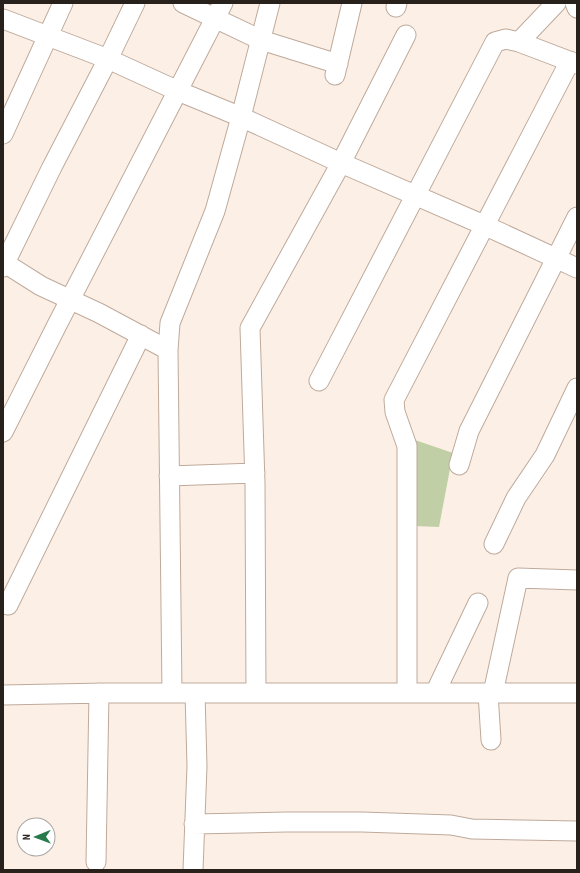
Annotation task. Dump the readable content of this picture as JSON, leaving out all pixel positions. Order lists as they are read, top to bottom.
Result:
{
  "north": "left"
}
